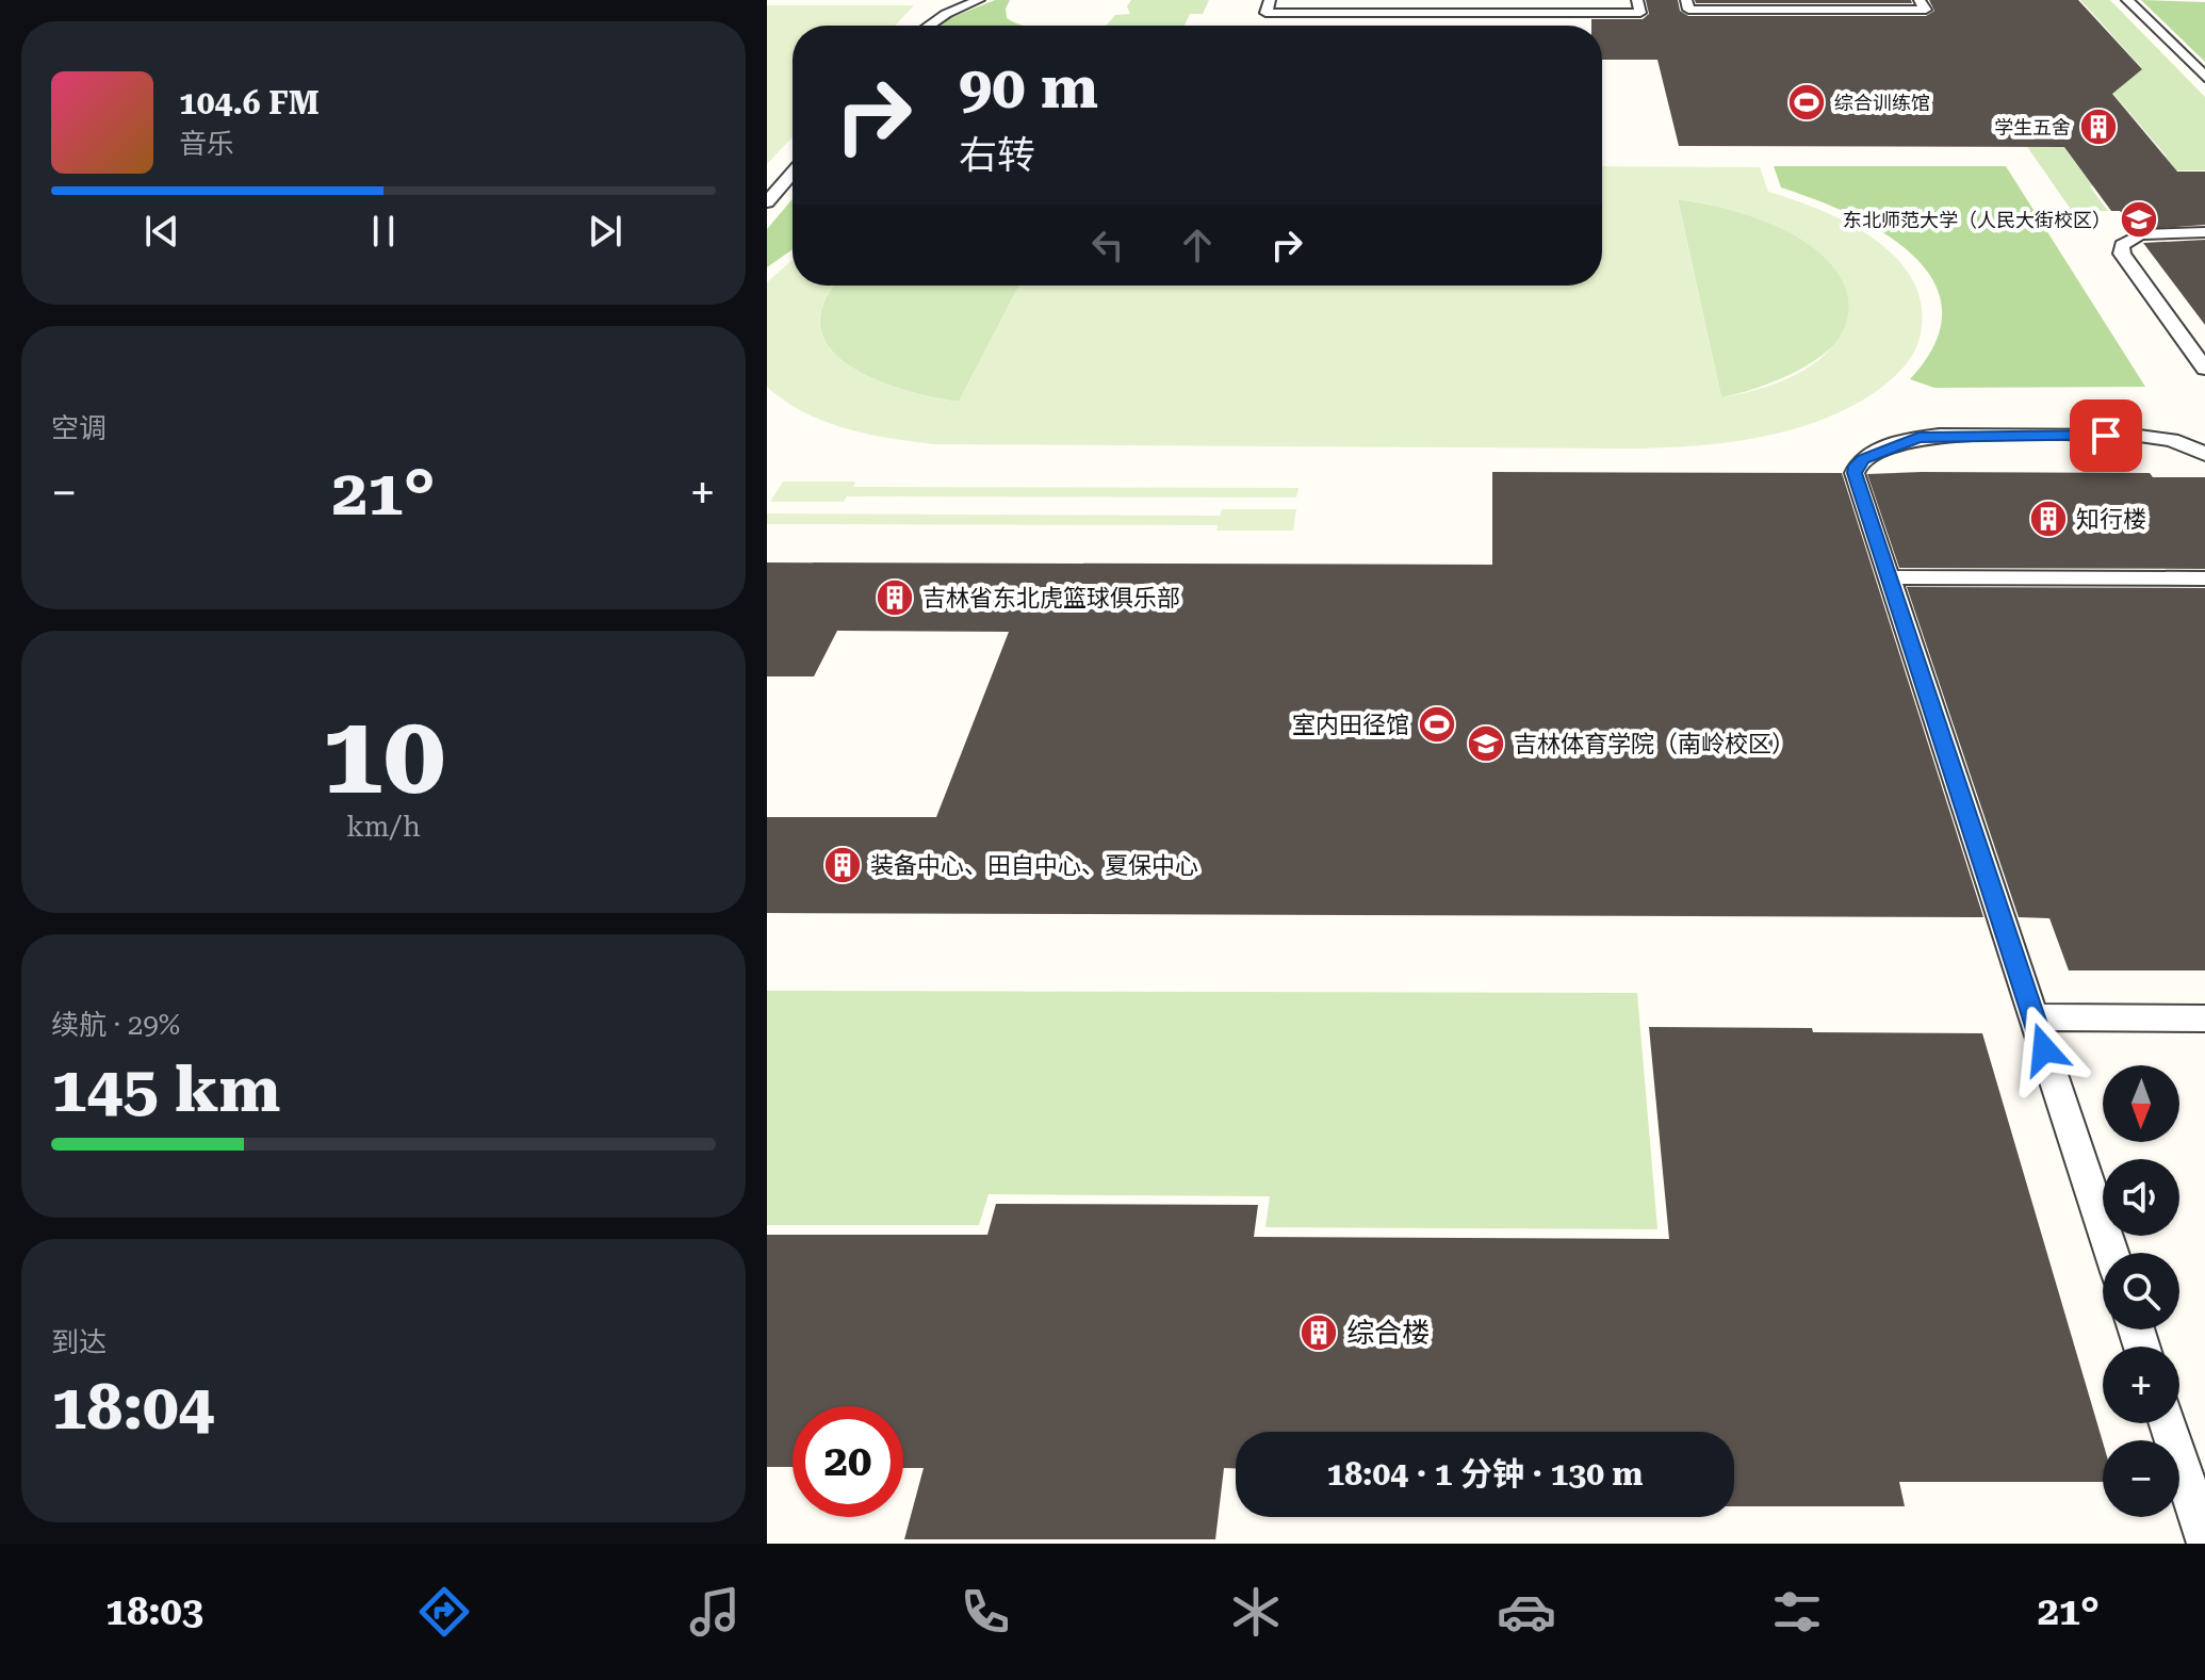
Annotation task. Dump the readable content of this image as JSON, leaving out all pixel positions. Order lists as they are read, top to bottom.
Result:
{
  "places": {
    "sports": ["综合训练馆", "室内田径馆"],
    "building": [
      "学生五舍",
      "知行楼",
      "吉林省东北虎篮球俱乐部",
      "装备中心、田自中心、夏保中心",
      "综合楼"
    ],
    "school or university": ["东北师范大学（人民大街校区）", "吉林体育学院（南岭校区）"]
  },
  "north": "bottom",
  "page": {
    "turn": ["90 m", "右转"],
    "song": ["104.6 FM", "音乐"],
    "tile": [
      "空调",
      ["10", "km/h"],
      ["续航 · 29%", "145 km"],
      ["到达", "18:04"]
    ],
    "heat": ["−", "21°", "+"],
    "map_buttons": ["+", "−"],
    "limit": "20",
    "trip": "18:04 · 1 分钟 · 130 m",
    "tabs": ["18:03", "21°"]
  }
}
